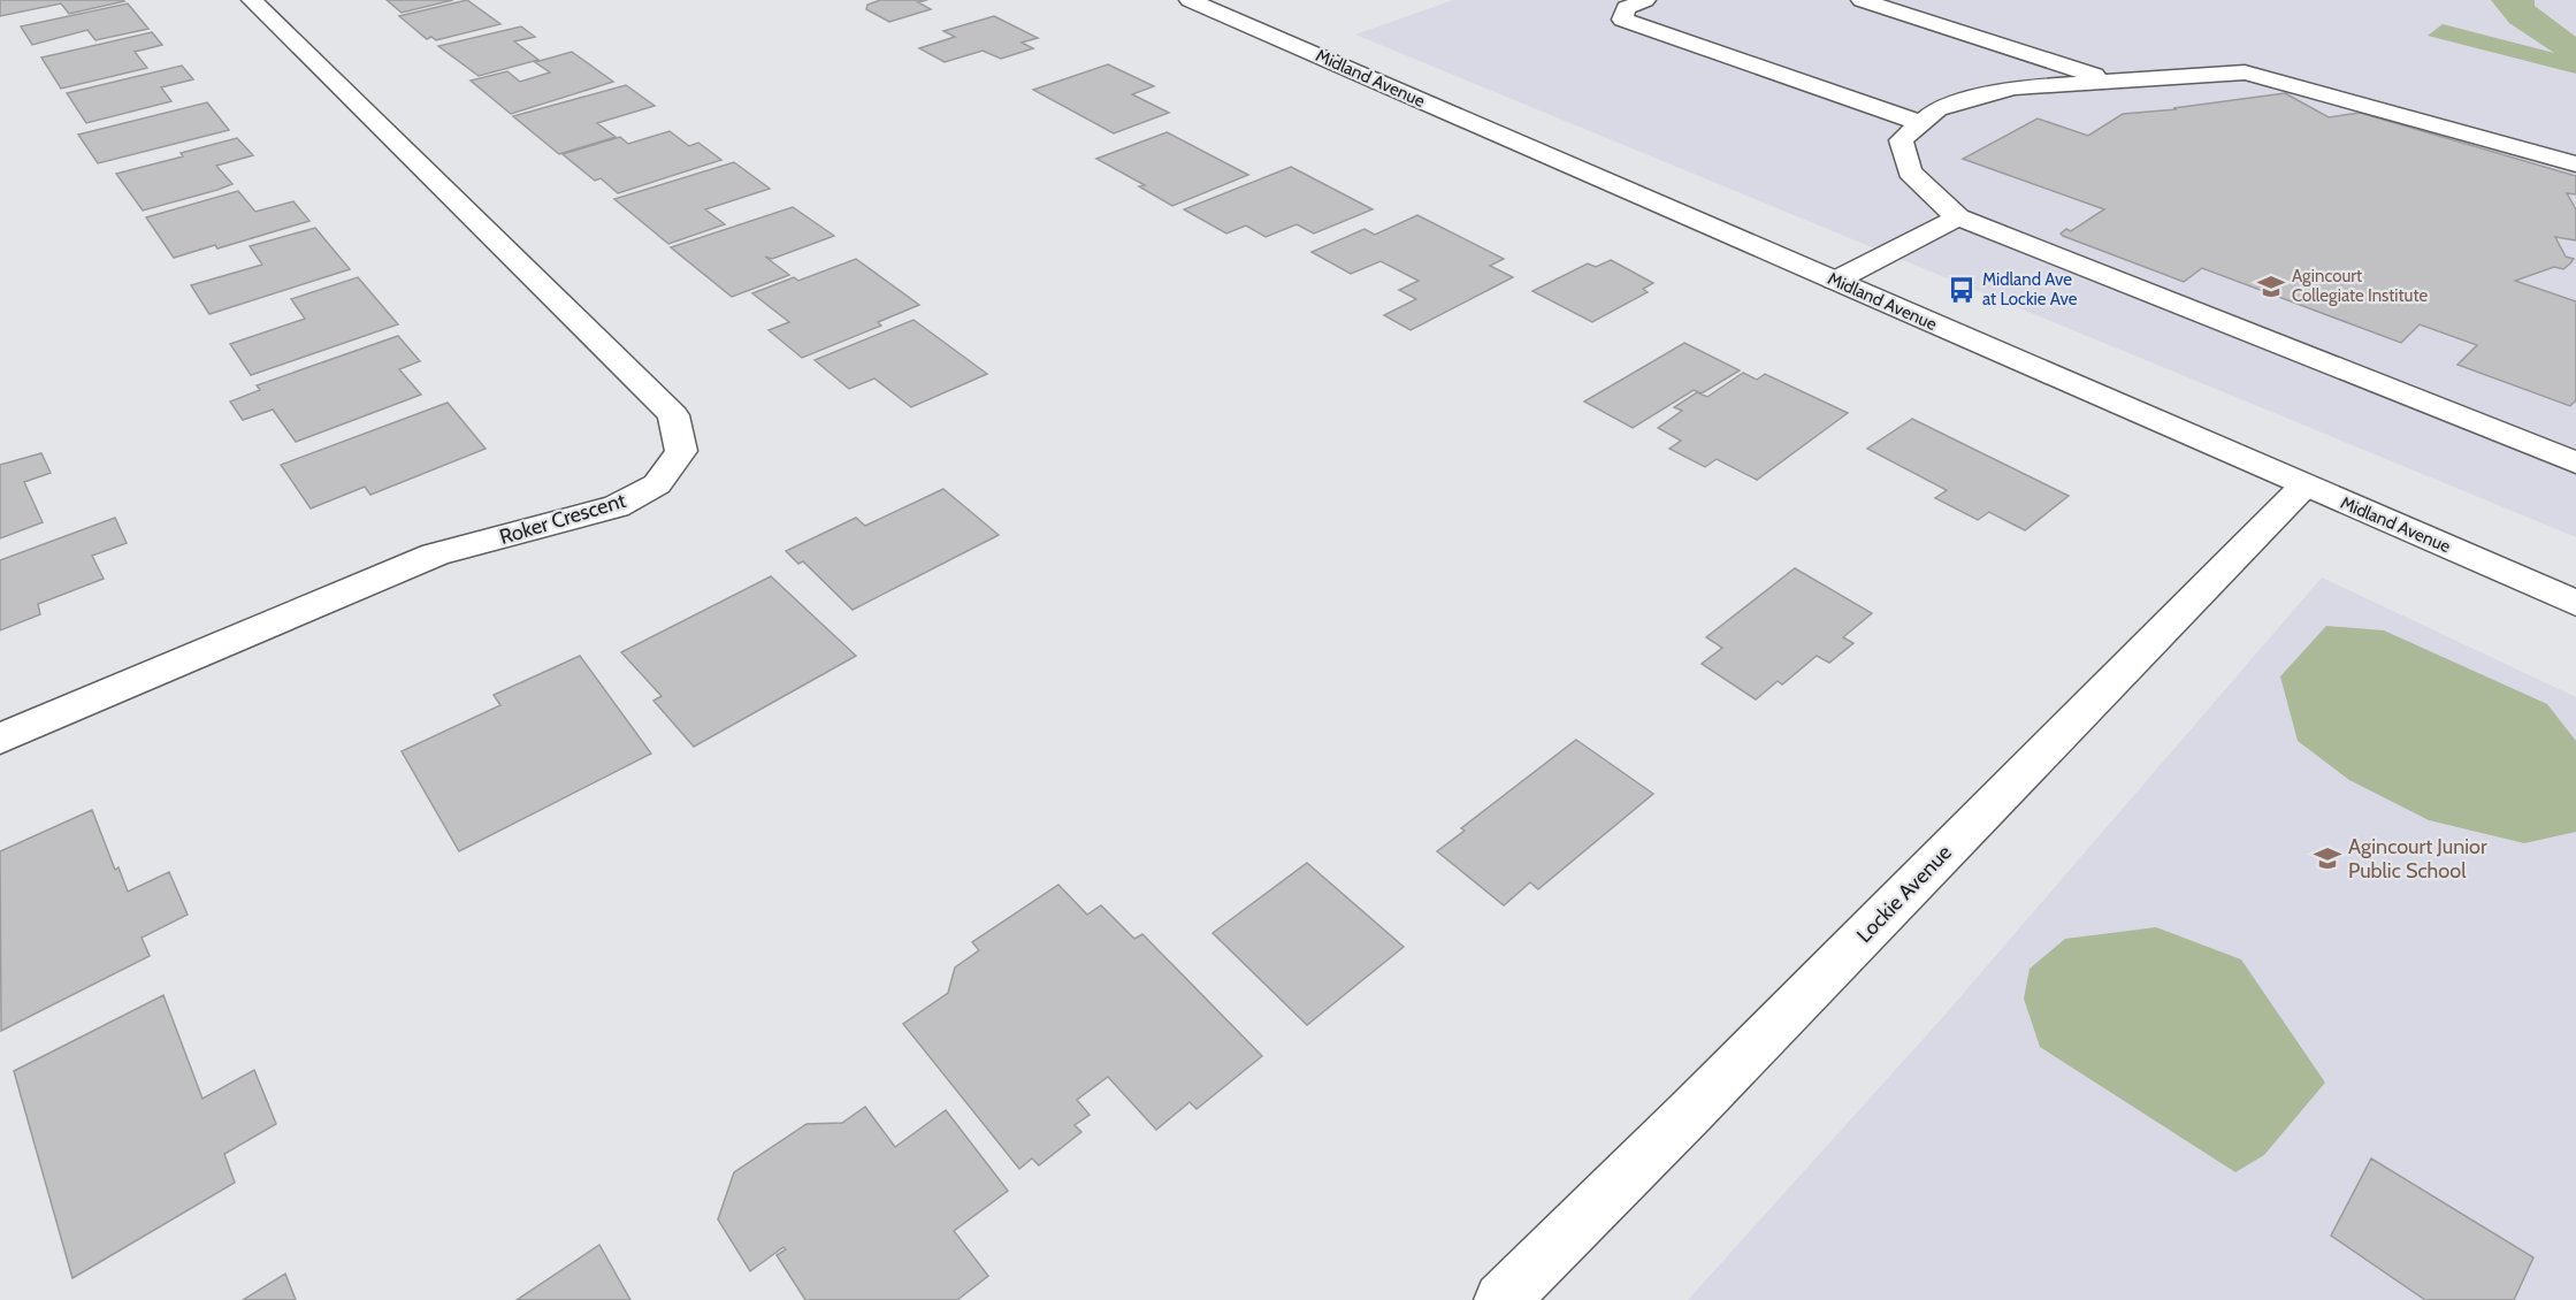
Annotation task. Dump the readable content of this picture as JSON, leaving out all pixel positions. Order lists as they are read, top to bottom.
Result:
{
  "streets": {
    "street": ["Midland Avenue", "Roker Crescent", "Lockie Avenue"]
  },
  "crossings": [
    ["Midland Avenue", "Lockie Avenue"]
  ],
  "places": {
    "school or university": ["Agincourt Collegiate Institute", "Agincourt Junior Public School"],
    "bus stop": ["Midland Ave at Lockie Ave"]
  }
}
